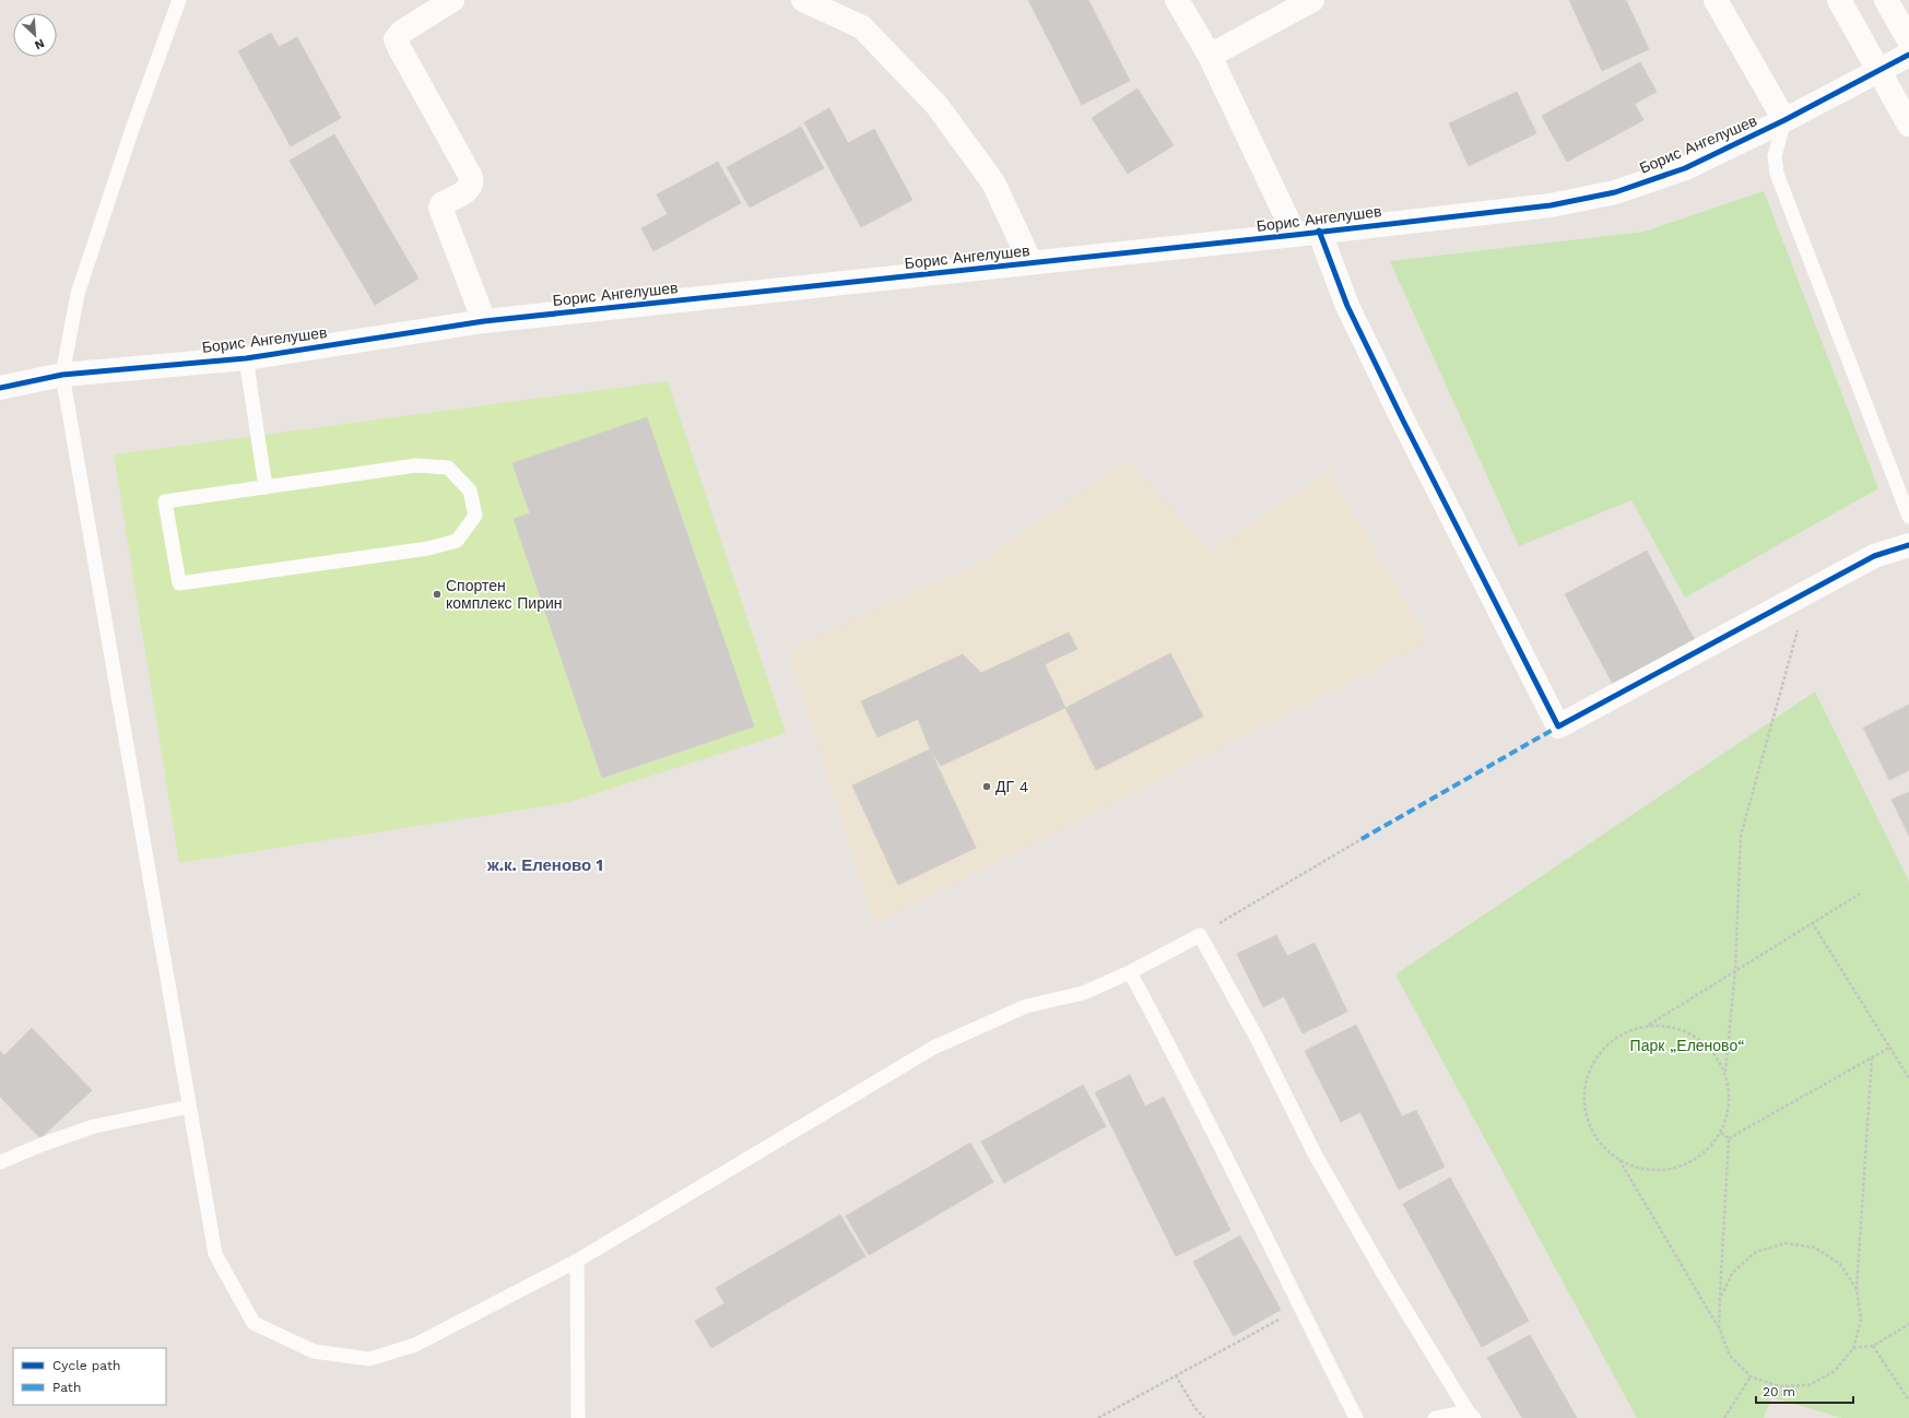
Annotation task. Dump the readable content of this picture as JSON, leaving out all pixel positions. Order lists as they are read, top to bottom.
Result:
{
  "streets": {
    "street": ["Борис Ангелушев"]
  },
  "districts": ["ж.к. Еленово 1"],
  "parks": ["Парк „Еленово“"],
  "places": ["Спортен комплекс Пирин", "ДГ 4"],
  "legend": ["Cycle path", "Path"],
  "scale_bar": "20 m",
  "north": "bottom right"
}
